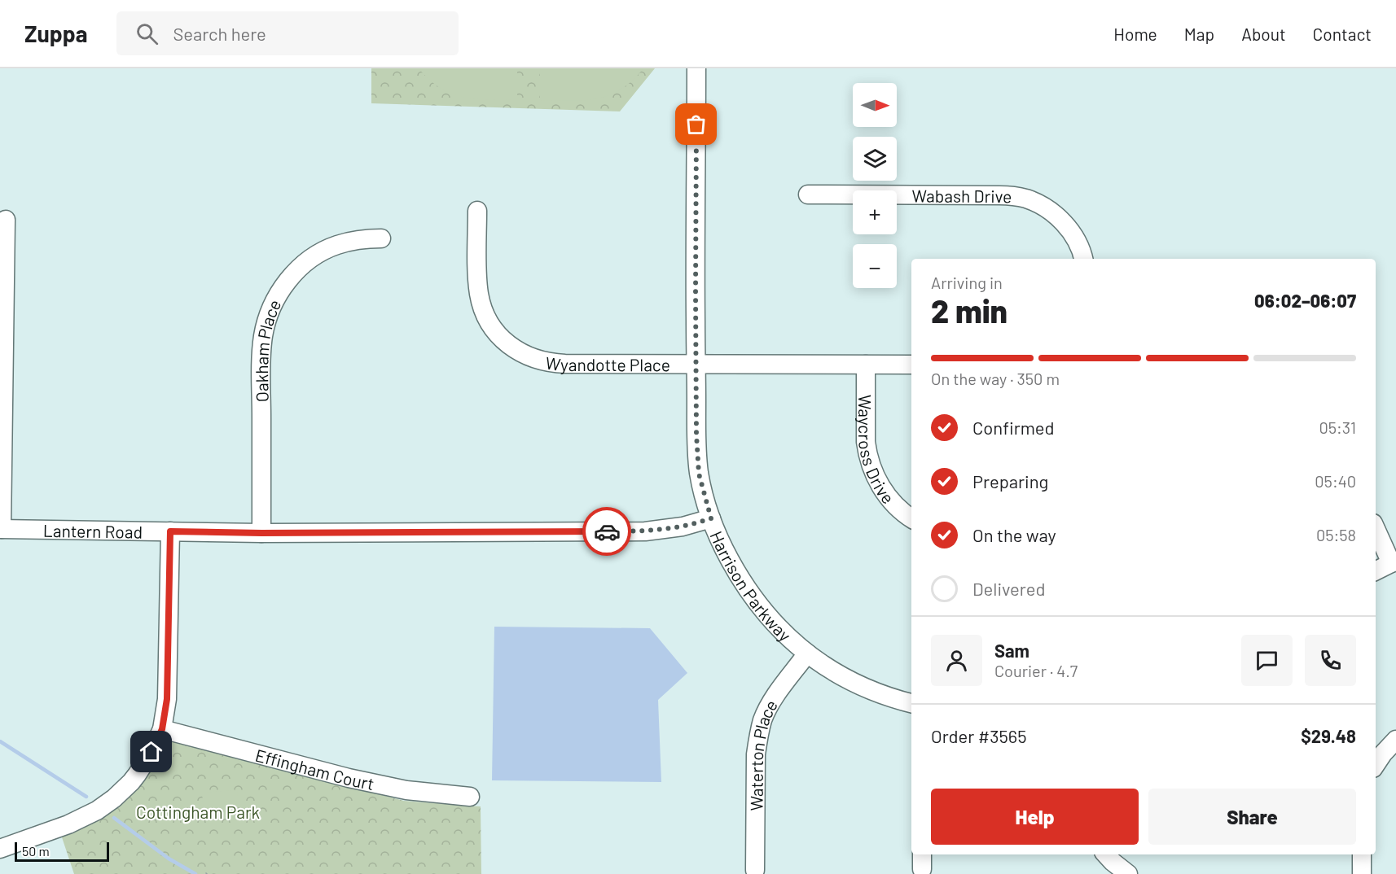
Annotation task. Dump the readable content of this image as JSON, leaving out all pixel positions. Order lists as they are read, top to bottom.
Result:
{
  "streets": {
    "street": [
      "Wabash Drive",
      "Oakham Place",
      "Wyandotte Place",
      "Waycross Drive",
      "Lantern Road",
      "Harrison Parkway",
      "Waterton Place",
      "Effingham Court"
    ]
  },
  "crossings": [
    ["Oakham Place", "Lantern Road"],
    ["Wyandotte Place", "Waycross Drive"],
    ["Wyandotte Place", "Harrison Parkway"],
    ["Lantern Road", "Harrison Parkway"],
    ["Harrison Parkway", "Waterton Place"]
  ],
  "parks": ["Cottingham Park"],
  "scale_bar": "50 m",
  "north": "right",
  "page": {
    "header": "Zuppa",
    "search": "Search here",
    "nav": [
      "Home",
      "Map",
      "About",
      "Contact"
    ],
    "map_buttons": ["+", "−"],
    "heading": ["2 min", "Arriving in", "06:02–06:07"],
    "panel": [
      "Sam",
      "Courier · 4.7",
      "Order #3565",
      "$29.48"
    ],
    "bar": "On the way · 350 m",
    "list": [
      ["Confirmed", "05:31"],
      ["Preparing", "05:40"],
      ["On the way", "05:58"],
      "Delivered"
    ],
    "buttons": ["Help", "Share"],
    "scale": "50 m"
  }
}
